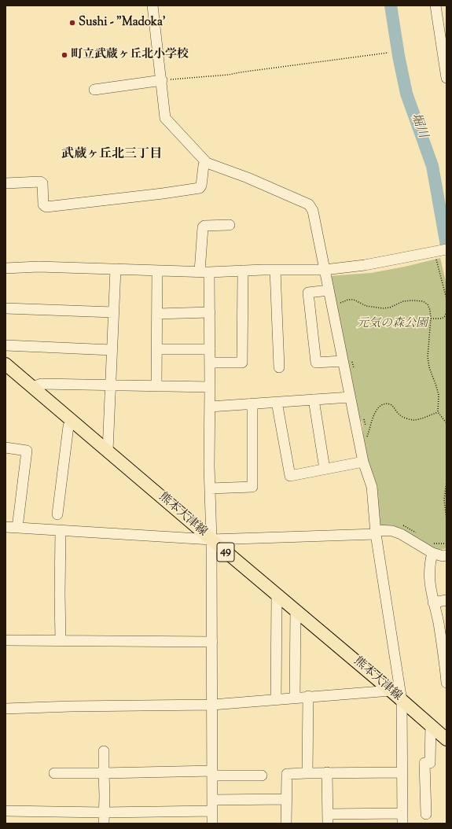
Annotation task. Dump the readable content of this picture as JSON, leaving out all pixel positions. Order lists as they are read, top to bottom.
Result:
{
  "streets": {
    "main road": ["熊本大津線", "49"]
  },
  "districts": ["武蔵ヶ丘北三丁目"],
  "water": ["堀川"],
  "parks": ["元気の森公園"],
  "places": ["Sushi - \"Madoka'", "町立武蔵ヶ丘北小学校"]
}
